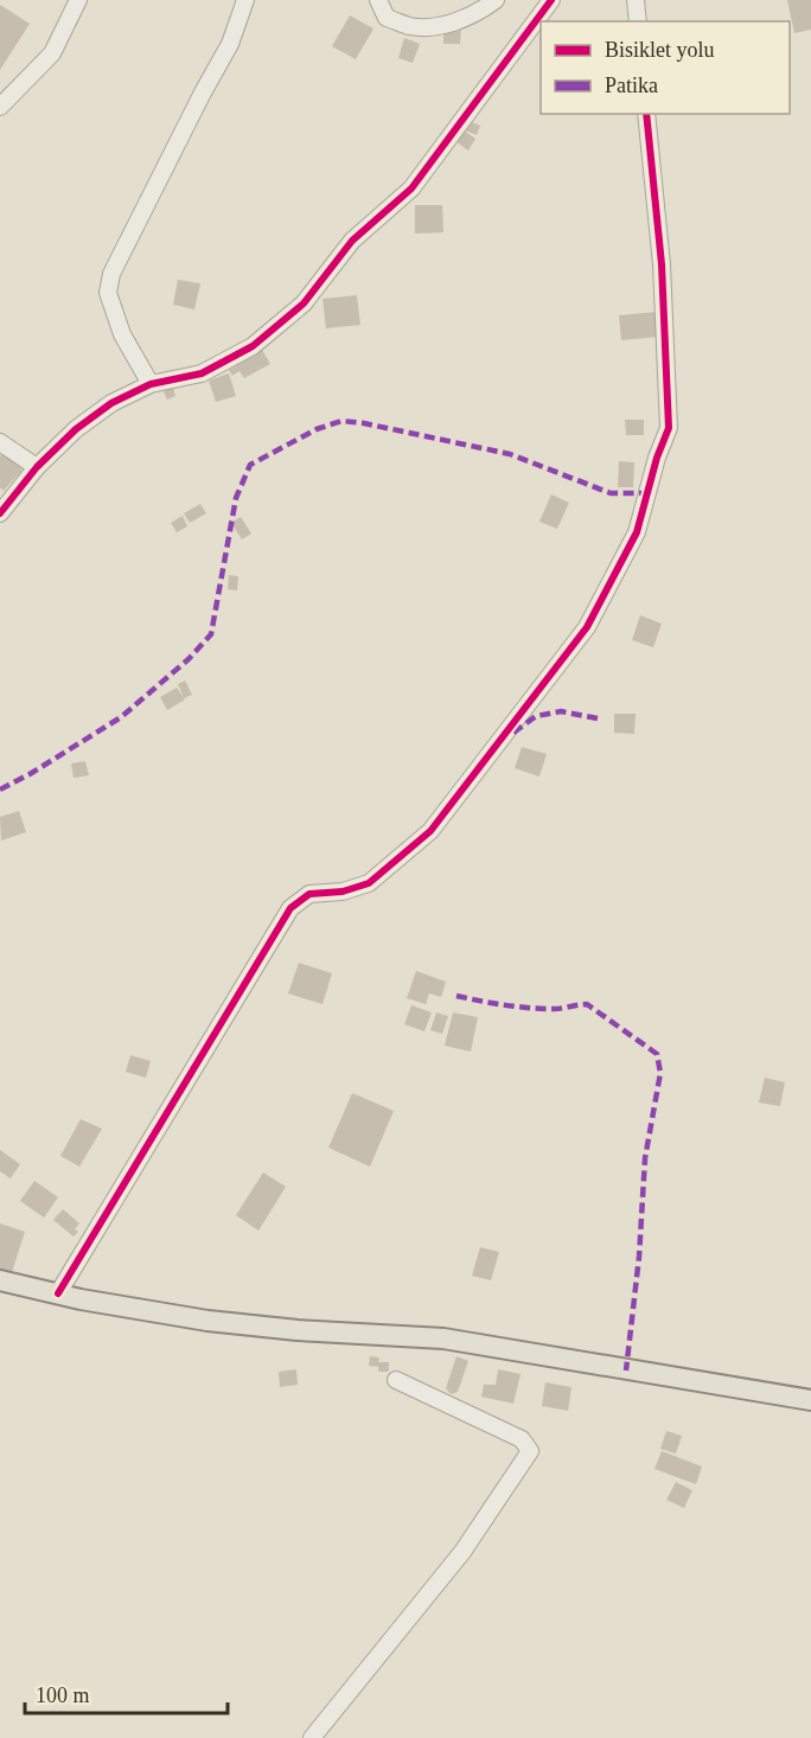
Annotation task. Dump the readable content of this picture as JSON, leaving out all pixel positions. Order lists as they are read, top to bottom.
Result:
{
  "legend": ["Bisiklet yolu", "Patika"],
  "scale_bar": "100 m"
}
